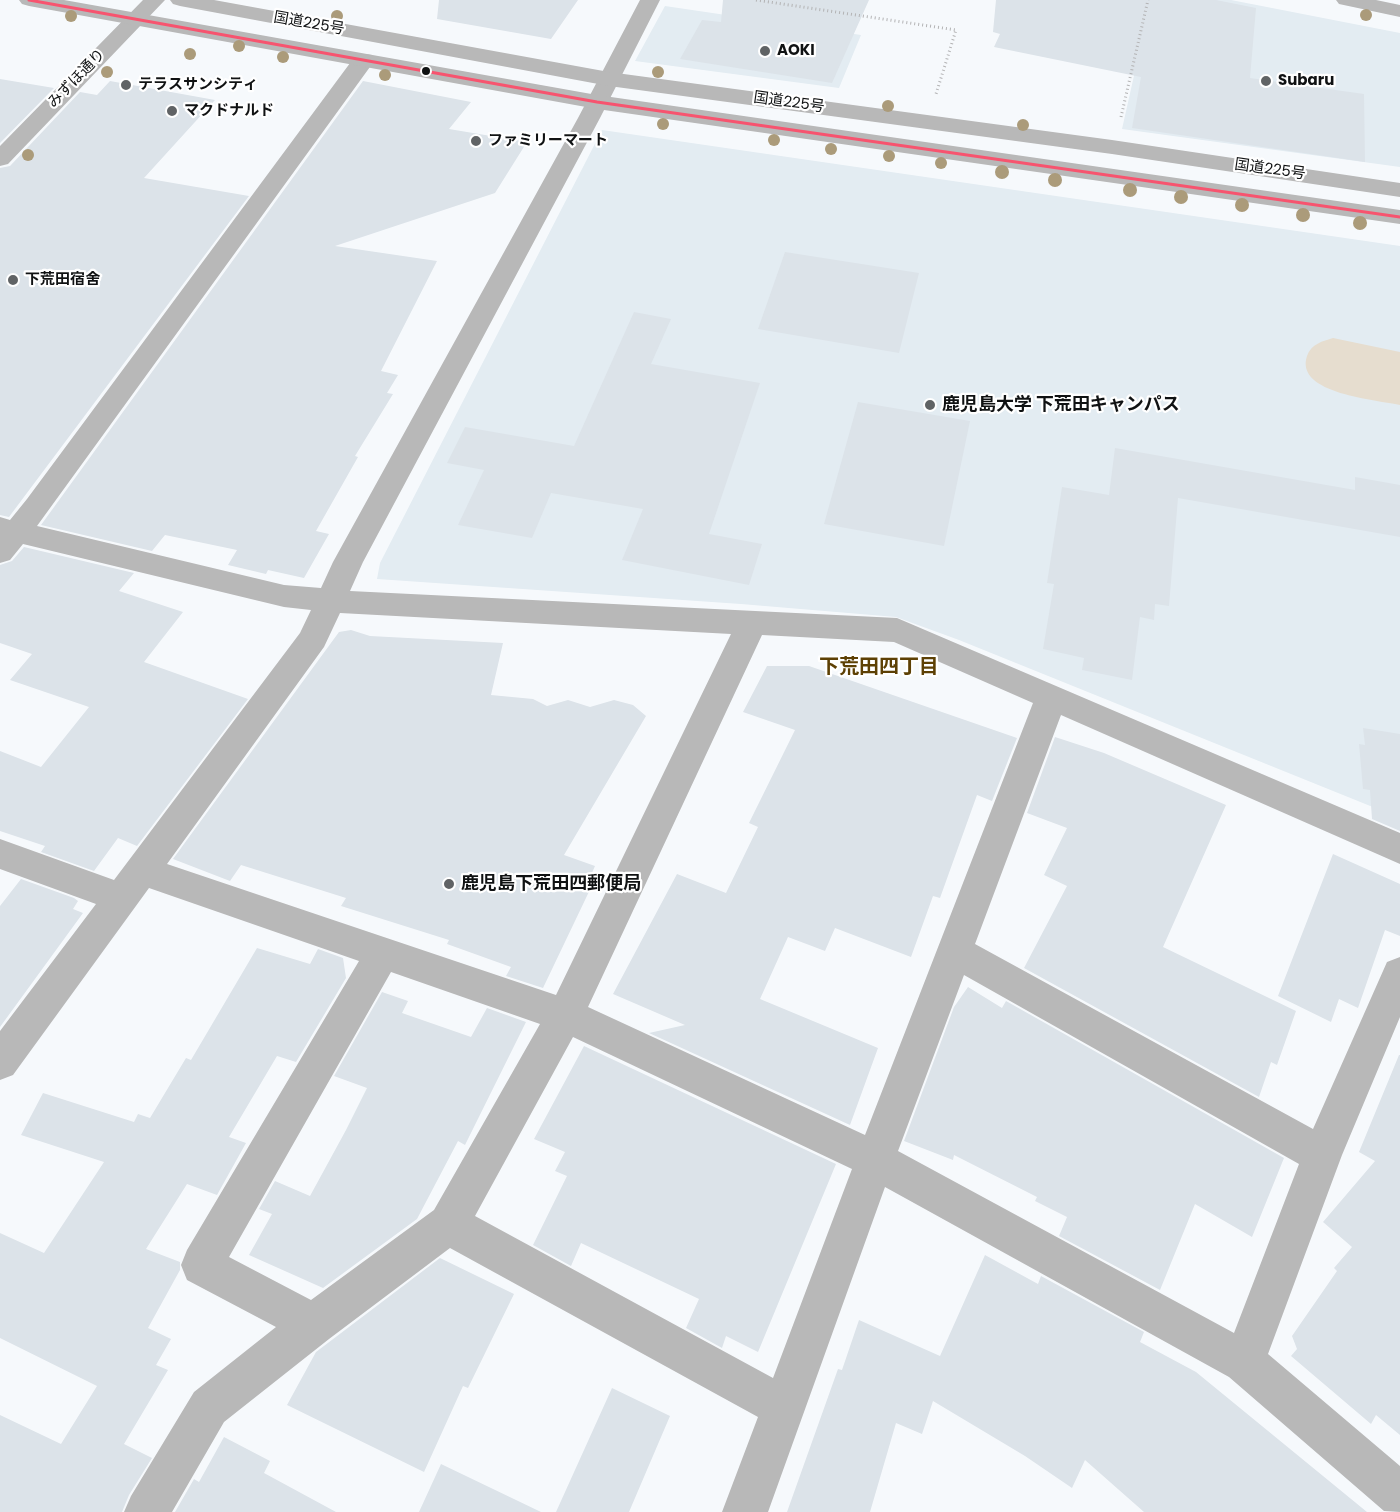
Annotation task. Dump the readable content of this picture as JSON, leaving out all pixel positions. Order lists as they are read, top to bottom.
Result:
{
  "streets": {
    "main road": ["国道225号", "みずほ通り"]
  },
  "crossings": [
    ["国道225号", "みずほ通り"]
  ],
  "districts": ["下荒田四丁目"],
  "places": [
    "AOKI",
    "Subaru",
    "テラスサンシティ",
    "マクドナルド",
    "ファミリーマート",
    "下荒田宿舍",
    "鹿児島大学 下荒田キャンパス",
    "鹿児島下荒田四郵便局"
  ]
}
